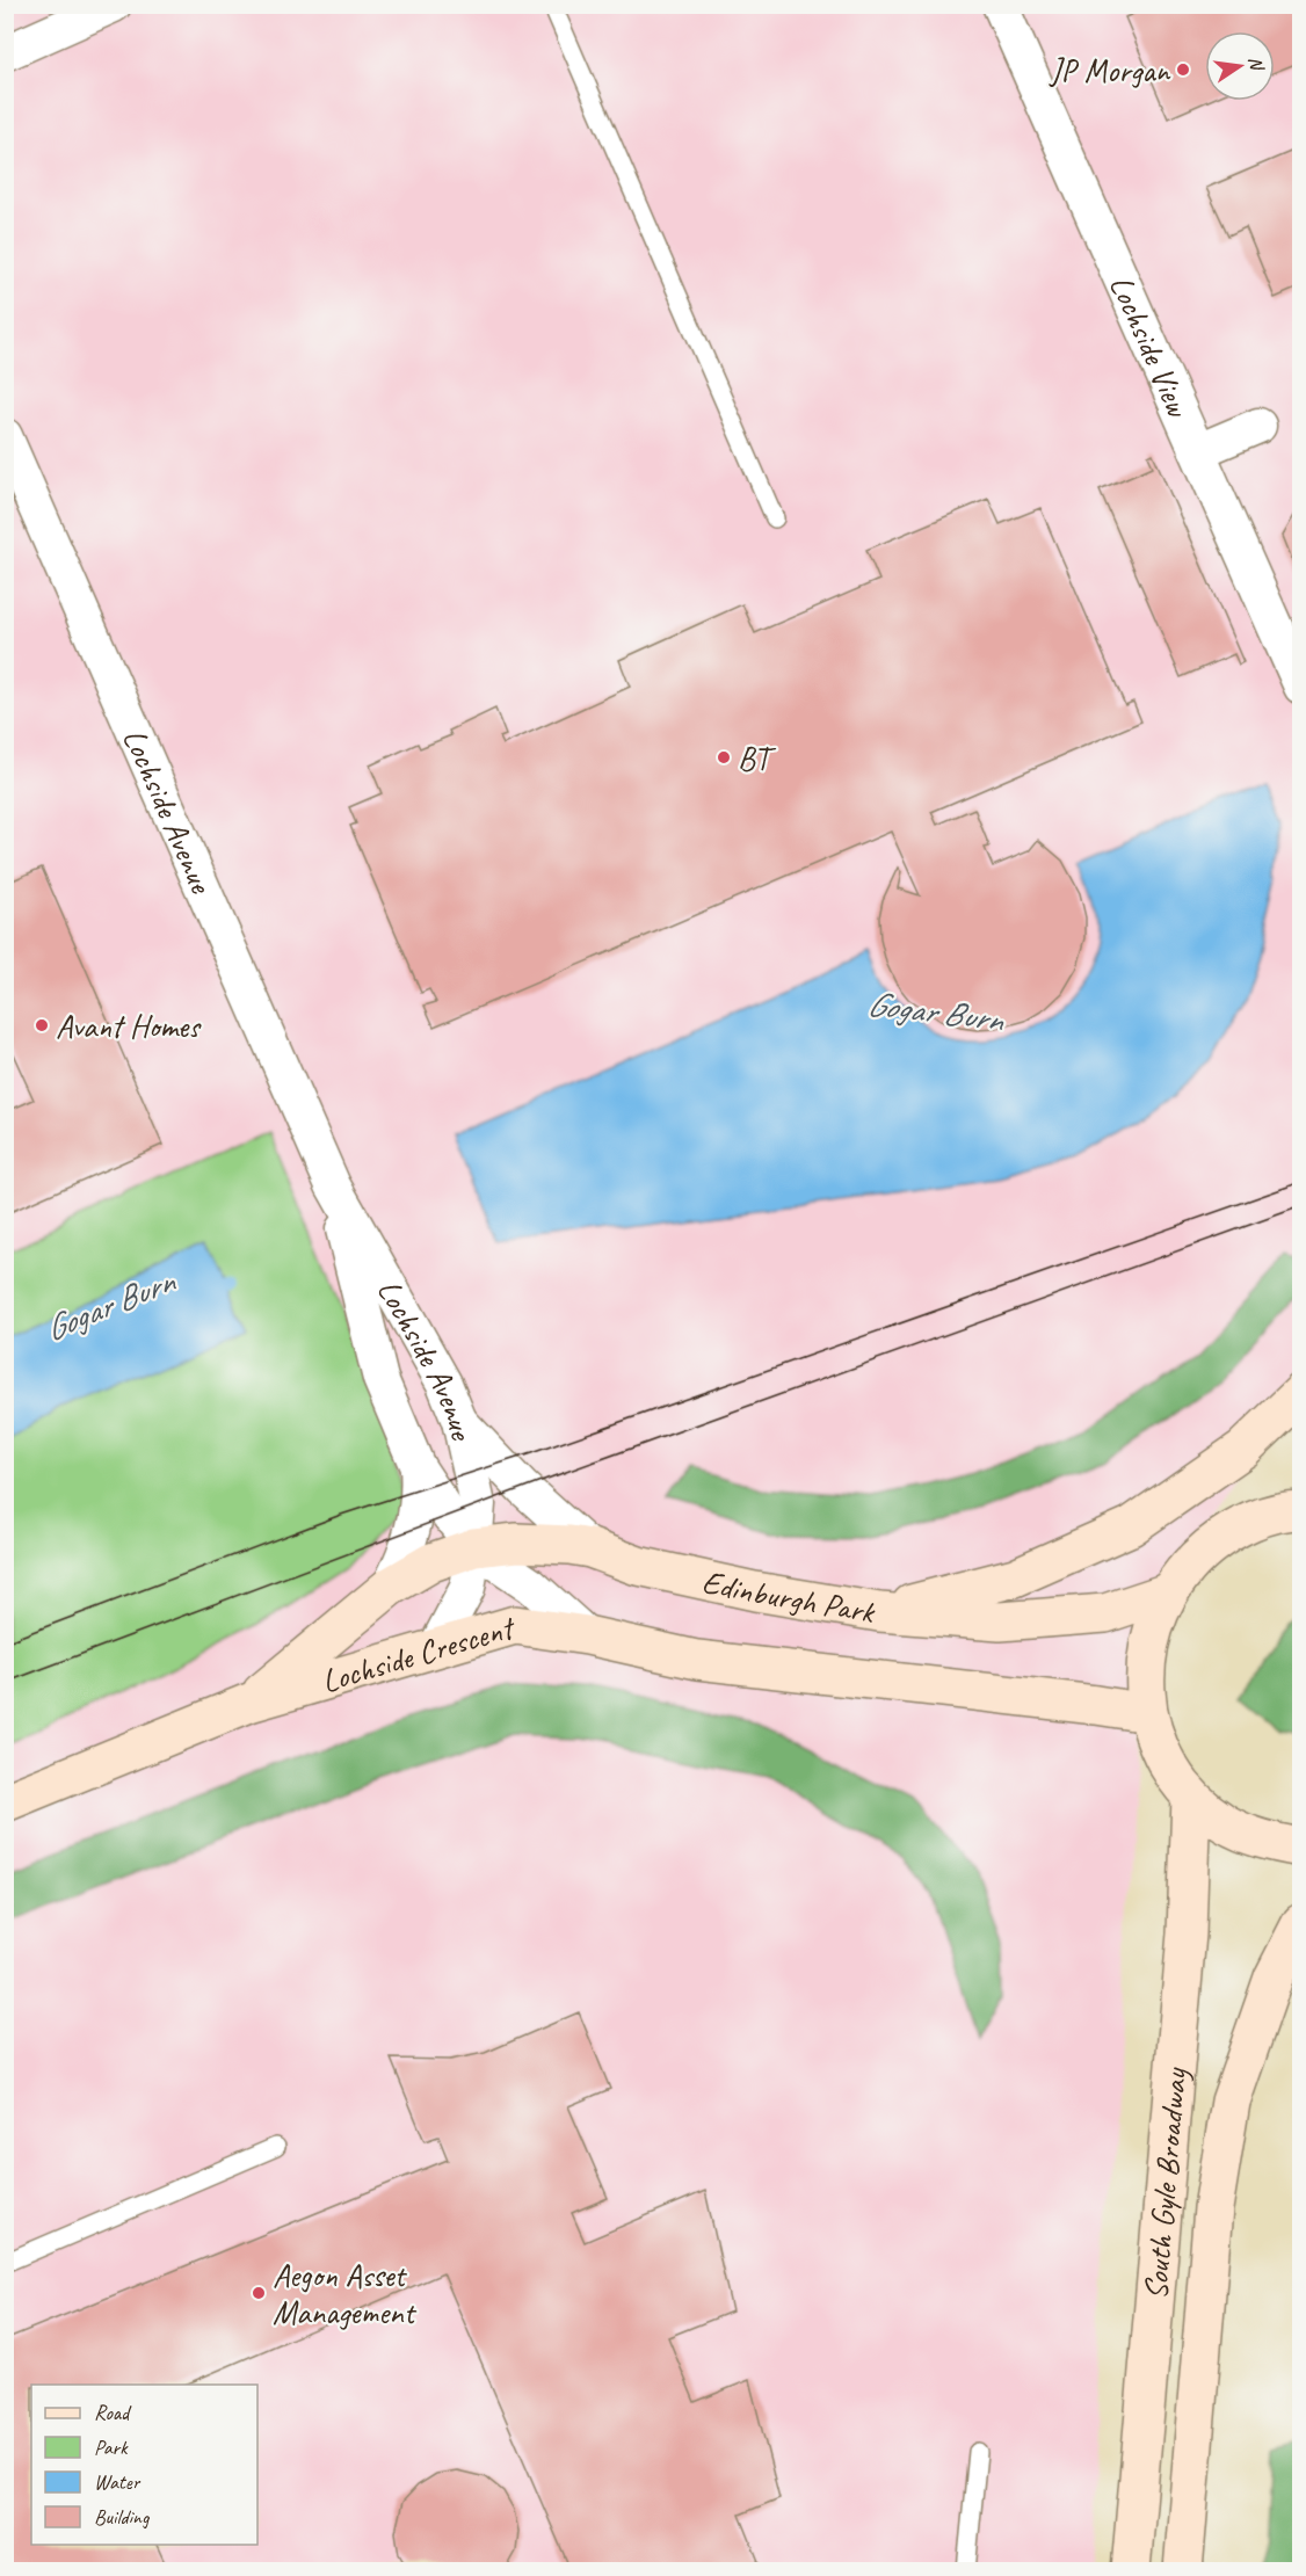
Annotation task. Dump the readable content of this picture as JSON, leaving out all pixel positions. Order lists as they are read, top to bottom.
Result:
{
  "streets": {
    "street": [
      "Lochside View",
      "Lochside Avenue",
      "Edinburgh Park",
      "Lochside Crescent",
      "South Gyle Broadway"
    ]
  },
  "crossings": [
    ["Lochside Avenue", "Edinburgh Park"],
    ["Lochside Avenue", "Lochside Crescent"],
    ["Edinburgh Park", "Lochside Crescent"]
  ],
  "water": ["Gogar Burn"],
  "places": [
    "JP Morgan",
    "BT",
    "Avant Homes",
    "Aegon Asset Management"
  ],
  "legend": [
    "Road",
    "Park",
    "Water",
    "Building"
  ],
  "north": "right"
}
